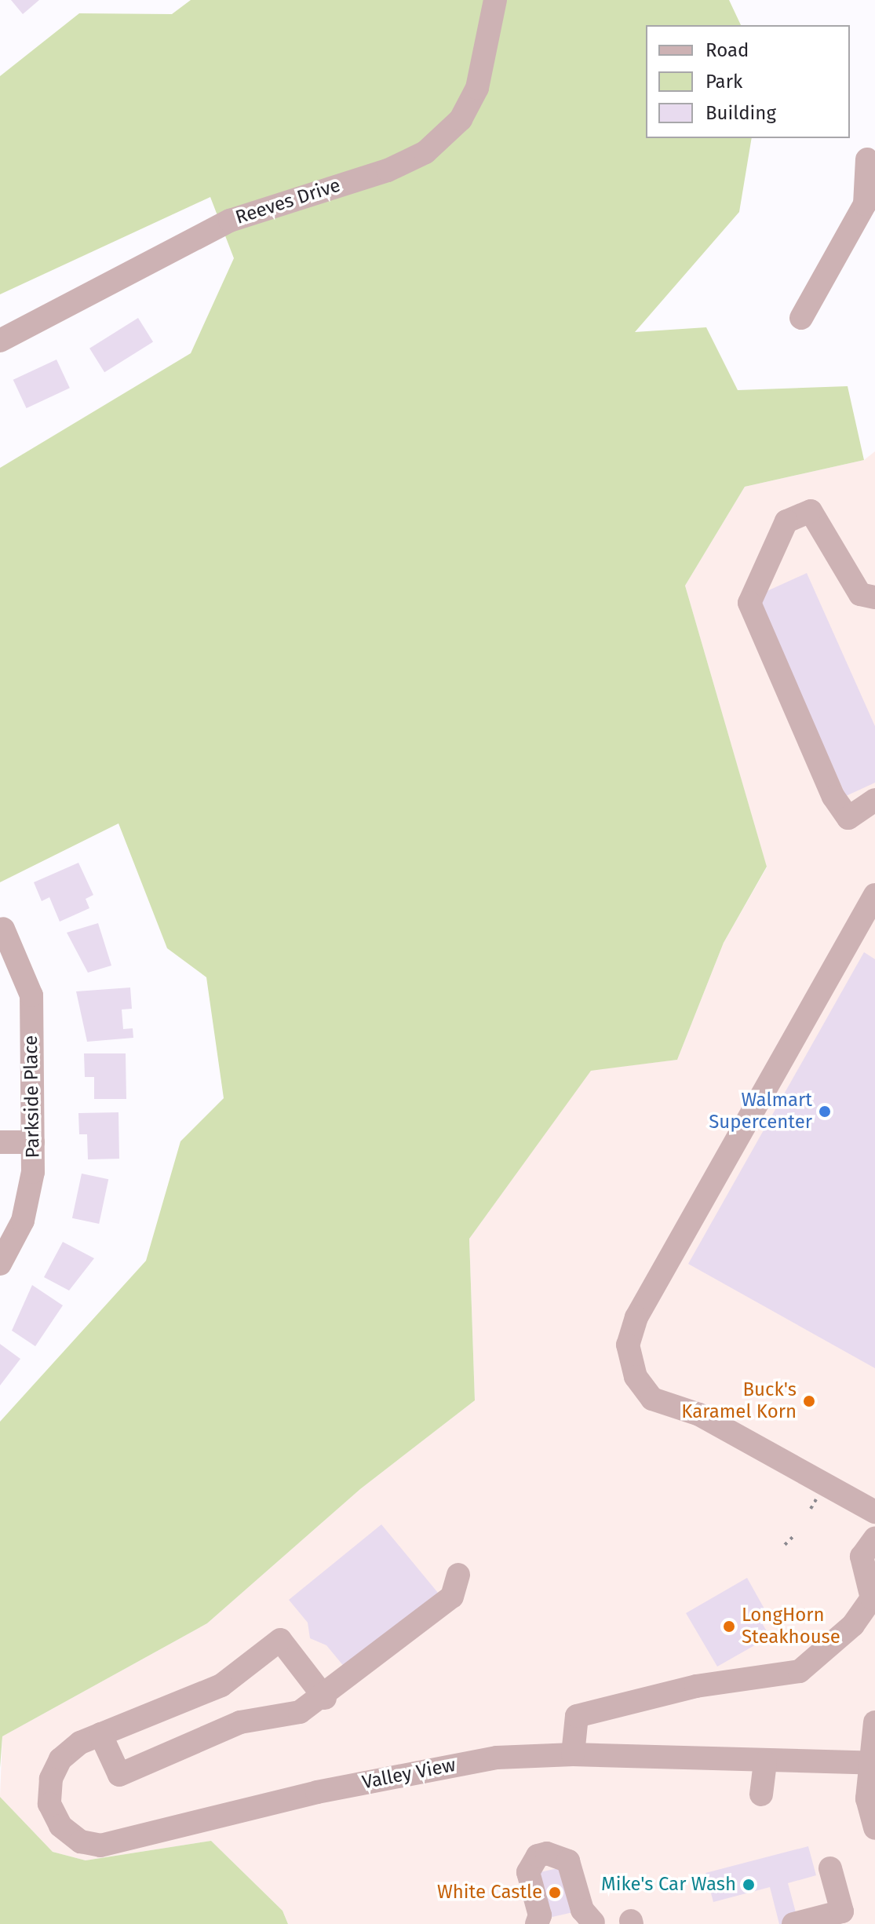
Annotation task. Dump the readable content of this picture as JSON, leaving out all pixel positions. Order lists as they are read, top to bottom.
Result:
{
  "streets": {
    "street": ["Reeves Drive", "Parkside Place", "Valley View"]
  },
  "places": [
    "Walmart Supercenter",
    "Buck's Karamel Korn",
    "LongHorn Steakhouse",
    "Mike's Car Wash",
    "White Castle"
  ],
  "legend": ["Road", "Park", "Building"]
}
